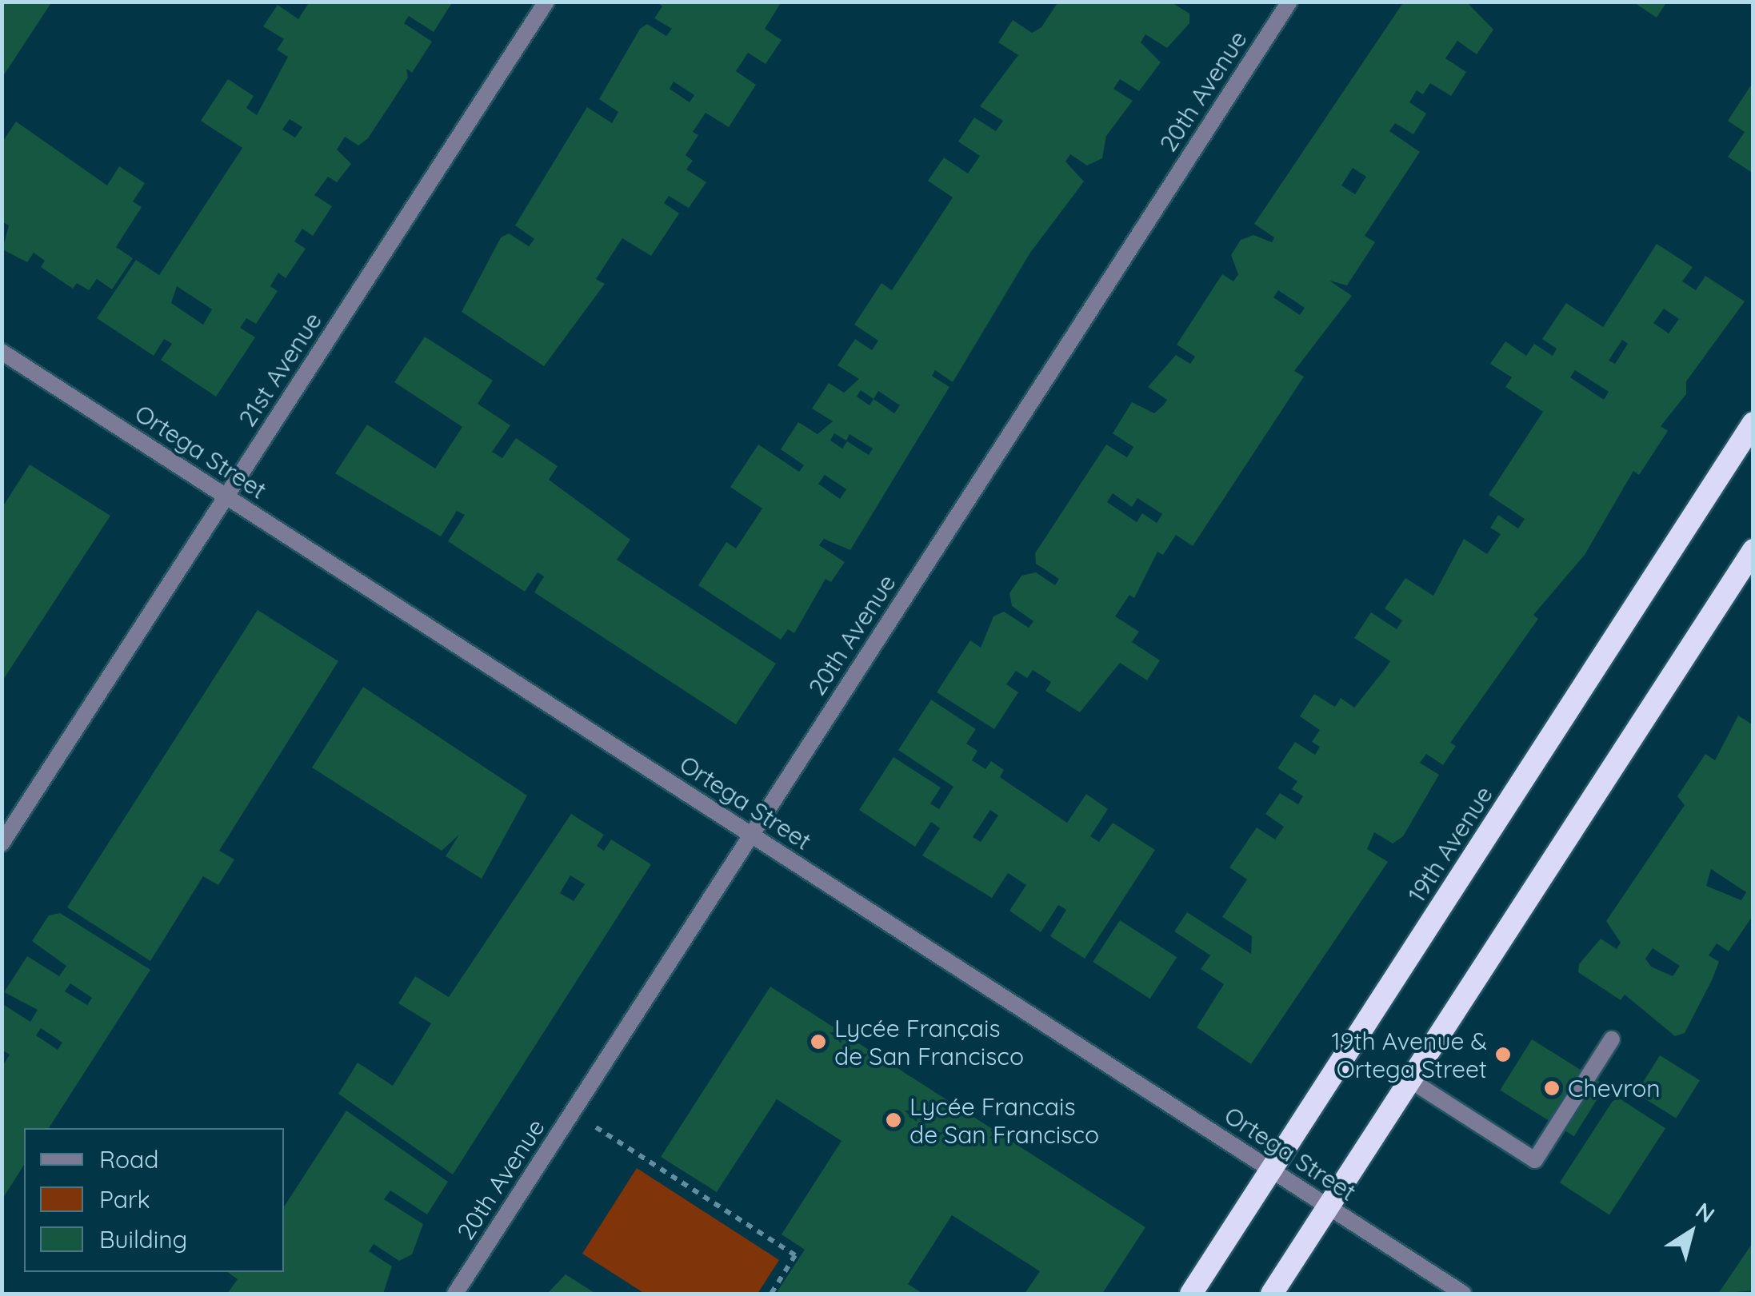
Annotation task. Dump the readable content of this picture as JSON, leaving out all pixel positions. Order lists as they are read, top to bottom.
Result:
{
  "streets": {
    "highway": ["19th Avenue"],
    "street": ["20th Avenue", "21st Avenue", "Ortega Street"]
  },
  "crossings": [
    ["20th Avenue", "Ortega Street"],
    ["21st Avenue", "Ortega Street"],
    ["Ortega Street", "19th Avenue"]
  ],
  "places": [
    "Lycée Français de San Francisco",
    "19th Avenue & Ortega Street",
    "Chevron",
    "Lycée Francais de San Francisco"
  ],
  "legend": ["Road", "Park", "Building"],
  "north": "top right"
}
